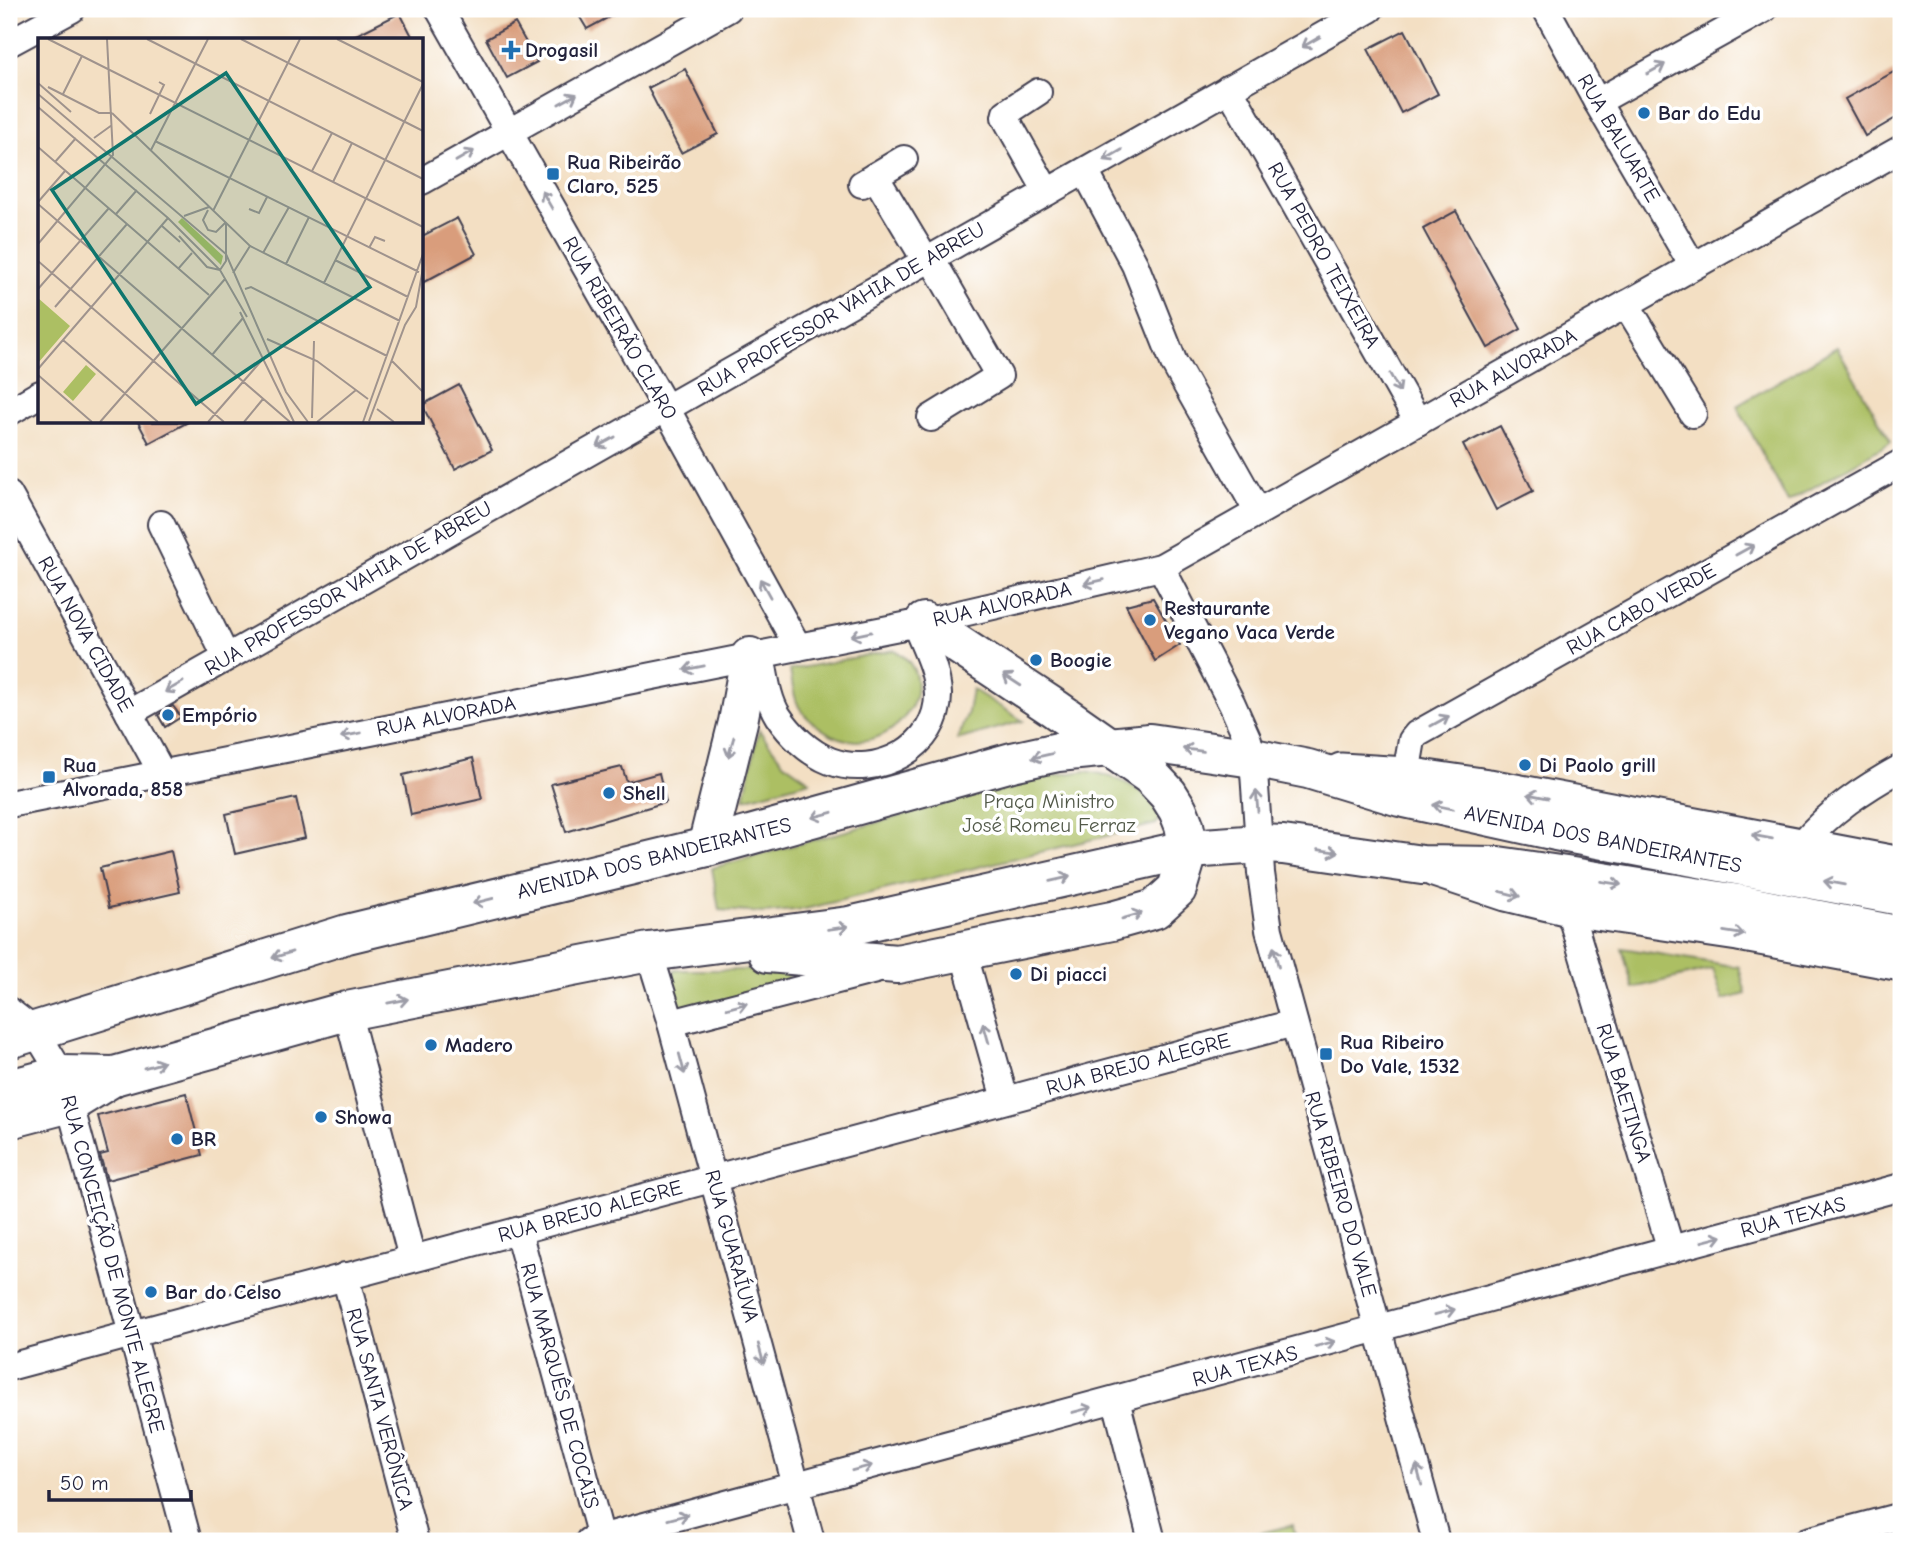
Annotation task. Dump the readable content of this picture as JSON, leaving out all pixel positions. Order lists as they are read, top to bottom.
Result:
{
  "streets": {
    "highway": ["AVENIDA DOS BANDEIRANTES"],
    "street": [
      "RUA BALUARTE",
      "RUA PEDRO TEIXEIRA",
      "RUA PROFESSOR VAHIA DE ABREU",
      "RUA RIBEIRÃO CLARO",
      "RUA ALVORADA",
      "RUA CABO VERDE",
      "RUA NOVA CIDADE",
      "RUA BREJO ALEGRE",
      "RUA BAETINGA",
      "RUA RIBEIRO DO VALE",
      "RUA TEXAS",
      "RUA GUARAÍUVA",
      "RUA CONCEIÇÃO DE MONTE ALEGRE",
      "RUA MARQUÊS DE COCAIS",
      "RUA SANTA VERÔNICA"
    ]
  },
  "crossings": [
    ["RUA BALUARTE", "RUA ALVORADA"],
    ["RUA PEDRO TEIXEIRA", "RUA PROFESSOR VAHIA DE ABREU"],
    ["RUA PEDRO TEIXEIRA", "RUA ALVORADA"],
    ["RUA PROFESSOR VAHIA DE ABREU", "RUA RIBEIRÃO CLARO"],
    ["RUA PROFESSOR VAHIA DE ABREU", "RUA NOVA CIDADE"],
    ["RUA RIBEIRÃO CLARO", "RUA ALVORADA"],
    ["RUA ALVORADA", "RUA NOVA CIDADE"],
    ["RUA CABO VERDE", "AVENIDA DOS BANDEIRANTES"],
    ["AVENIDA DOS BANDEIRANTES", "RUA BAETINGA"],
    ["AVENIDA DOS BANDEIRANTES", "RUA RIBEIRO DO VALE"],
    ["AVENIDA DOS BANDEIRANTES", "RUA GUARAÍUVA"],
    ["AVENIDA DOS BANDEIRANTES", "RUA CONCEIÇÃO DE MONTE ALEGRE"],
    ["RUA BREJO ALEGRE", "RUA RIBEIRO DO VALE"],
    ["RUA BREJO ALEGRE", "RUA GUARAÍUVA"],
    ["RUA BREJO ALEGRE", "RUA CONCEIÇÃO DE MONTE ALEGRE"],
    ["RUA BREJO ALEGRE", "RUA MARQUÊS DE COCAIS"],
    ["RUA BREJO ALEGRE", "RUA SANTA VERÔNICA"],
    ["RUA BAETINGA", "RUA TEXAS"],
    ["RUA RIBEIRO DO VALE", "RUA TEXAS"],
    ["RUA TEXAS", "RUA GUARAÍUVA"],
    ["RUA TEXAS", "RUA MARQUÊS DE COCAIS"]
  ],
  "one_way": [
    "RUA PROFESSOR VAHIA DE ABREU",
    "RUA RIBEIRÃO CLARO",
    "RUA ALVORADA",
    "RUA CABO VERDE",
    "RUA RIBEIRO DO VALE",
    "RUA TEXAS",
    "RUA GUARAÍUVA"
  ],
  "parks": ["Praça Ministro José Romeu Ferraz"],
  "places": {
    "health": ["Drogasil"],
    "other": [
      "Bar do Edu",
      "Restaurante Vegano Vaca Verde",
      "Boogie",
      "Empório",
      "Di Paolo grill",
      "Shell",
      "Di piacci",
      "Madero",
      "Showa",
      "BR",
      "Bar do Celso"
    ],
    "transit": ["Rua Ribeirão Claro, 525", "Rua Alvorada, 858", "Rua Ribeiro Do Vale, 1532"]
  },
  "scale_bar": "50 m"
}
